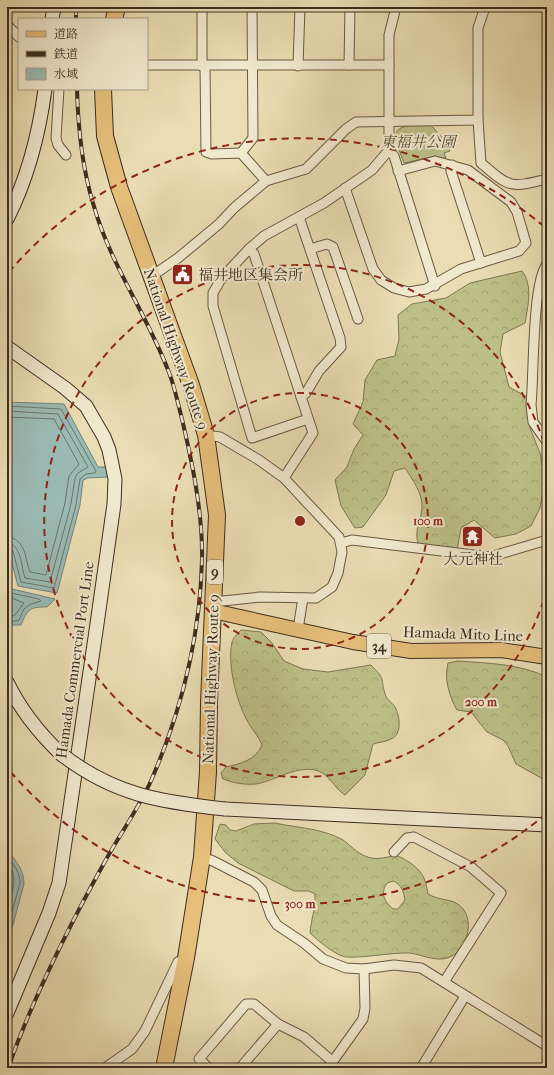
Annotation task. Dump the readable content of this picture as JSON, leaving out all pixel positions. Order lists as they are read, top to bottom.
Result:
{
  "streets": {
    "highway": ["National Highway Route 9", "9"],
    "main road": ["Hamada Mito Line", "34"],
    "street": ["Hamada Commercial Port Line"]
  },
  "crossings": [
    ["National Highway Route 9", "Hamada Mito Line"]
  ],
  "parks": ["東福井公園"],
  "places": {
    "public building": ["福井地区集会所"],
    "temple": ["大元神社"]
  },
  "legend": ["道路", "鉄道", "水域"],
  "rings": ["100 m", "200 m", "300 m"]
}
